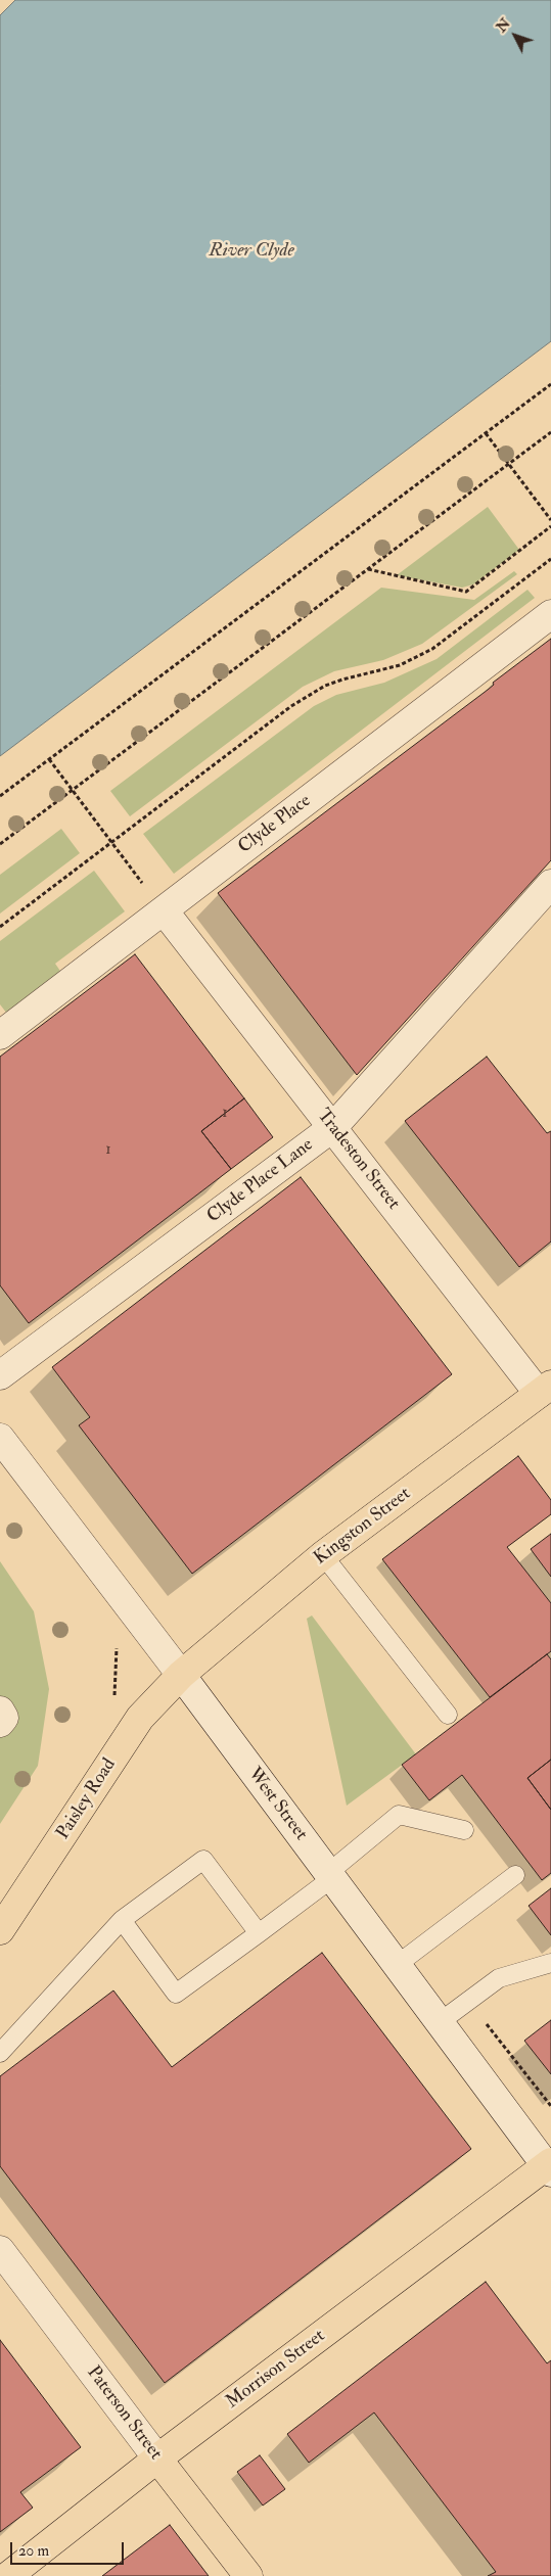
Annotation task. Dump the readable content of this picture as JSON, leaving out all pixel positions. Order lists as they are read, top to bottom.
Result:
{
  "streets": {
    "main road": [
      "Kingston Street",
      "Paisley Road",
      "Morrison Street",
      "Paterson Street"
    ],
    "street": [
      "Clyde Place",
      "Tradeston Street",
      "Clyde Place Lane",
      "West Street"
    ]
  },
  "crossings": [
    ["Clyde Place", "Tradeston Street"],
    ["Tradeston Street", "Clyde Place Lane"],
    ["Tradeston Street", "Kingston Street"],
    ["Kingston Street", "Paisley Road"],
    ["Kingston Street", "West Street"],
    ["Paisley Road", "West Street"],
    ["West Street", "Morrison Street"],
    ["Morrison Street", "Paterson Street"]
  ],
  "water": ["River Clyde"],
  "house_numbers": ["1", "1"],
  "scale_bar": "20 m",
  "north": "top left"
}
